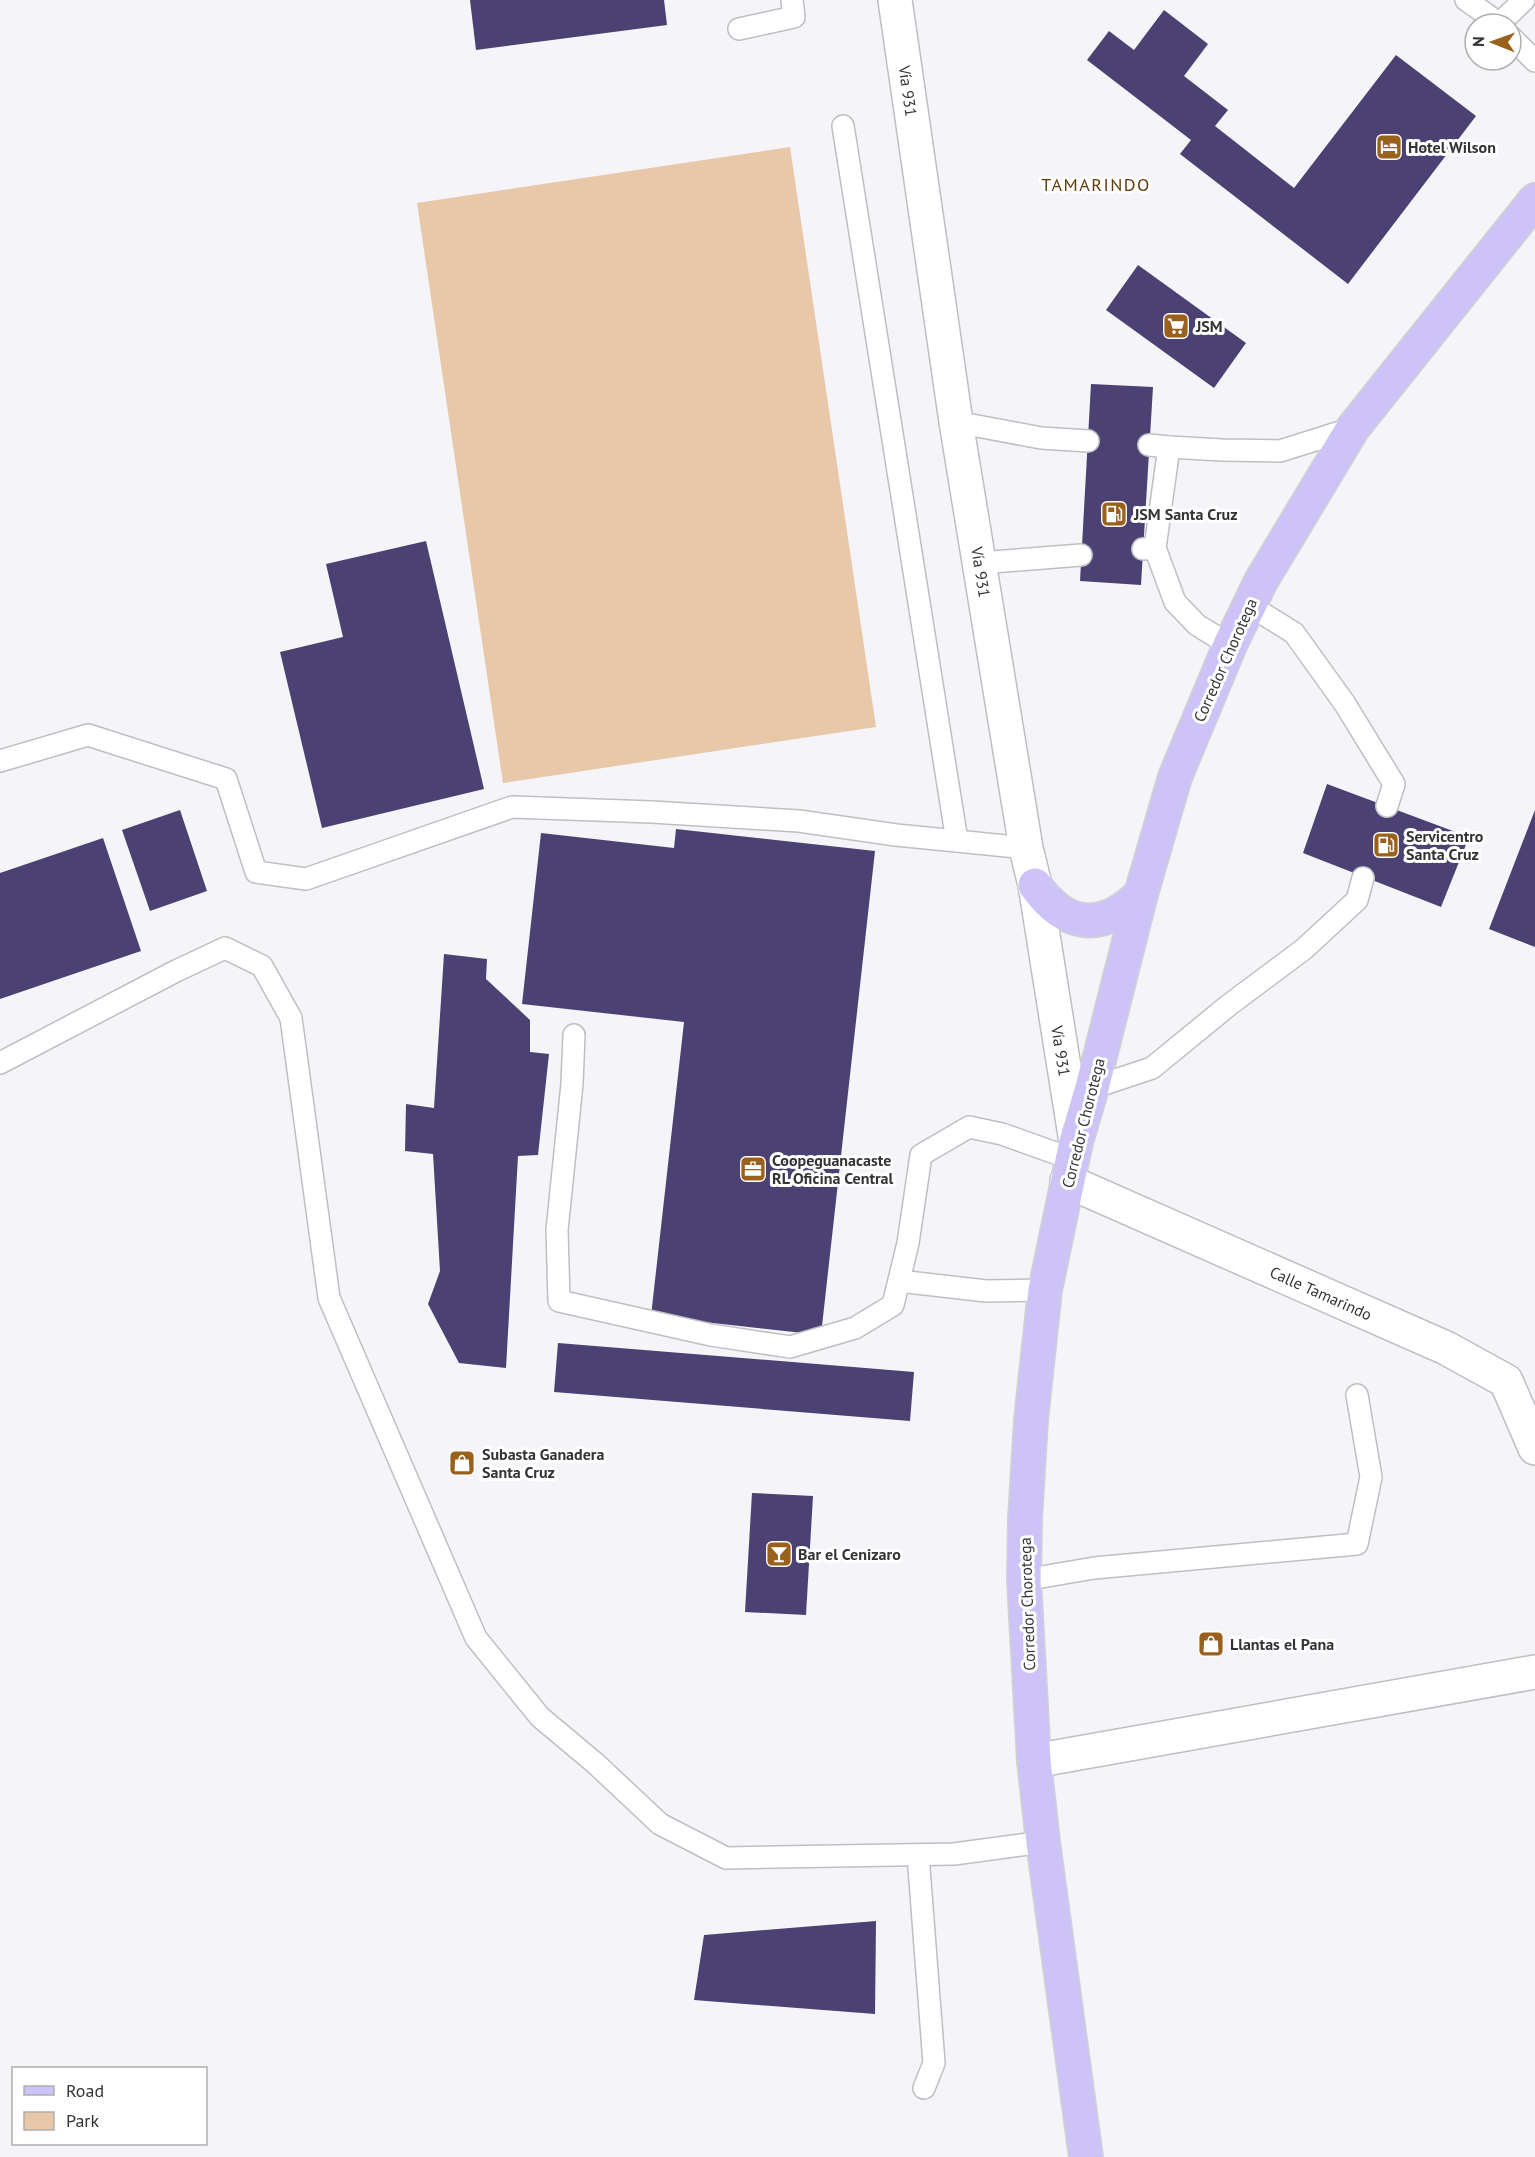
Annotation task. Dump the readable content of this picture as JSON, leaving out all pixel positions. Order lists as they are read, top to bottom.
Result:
{
  "streets": {
    "main road": ["Corredor Chorotega"],
    "street": ["Vía 931", "Calle Tamarindo"]
  },
  "crossings": [
    ["Vía 931", "Corredor Chorotega"],
    ["Vía 931", "Calle Tamarindo"],
    ["Corredor Chorotega", "Calle Tamarindo"]
  ],
  "districts": ["TAMARINDO"],
  "places": {
    "hotel": ["Hotel Wilson"],
    "supermarket": ["JSM"],
    "fuel station": ["JSM Santa Cruz", "Servicentro Santa Cruz"],
    "office": ["Coopeguanacaste RL Oficina Central"],
    "shop": ["Subasta Ganadera Santa Cruz", "Llantas el Pana"],
    "bar": ["Bar el Cenizaro"]
  },
  "legend": ["Road", "Park"],
  "north": "left"
}
